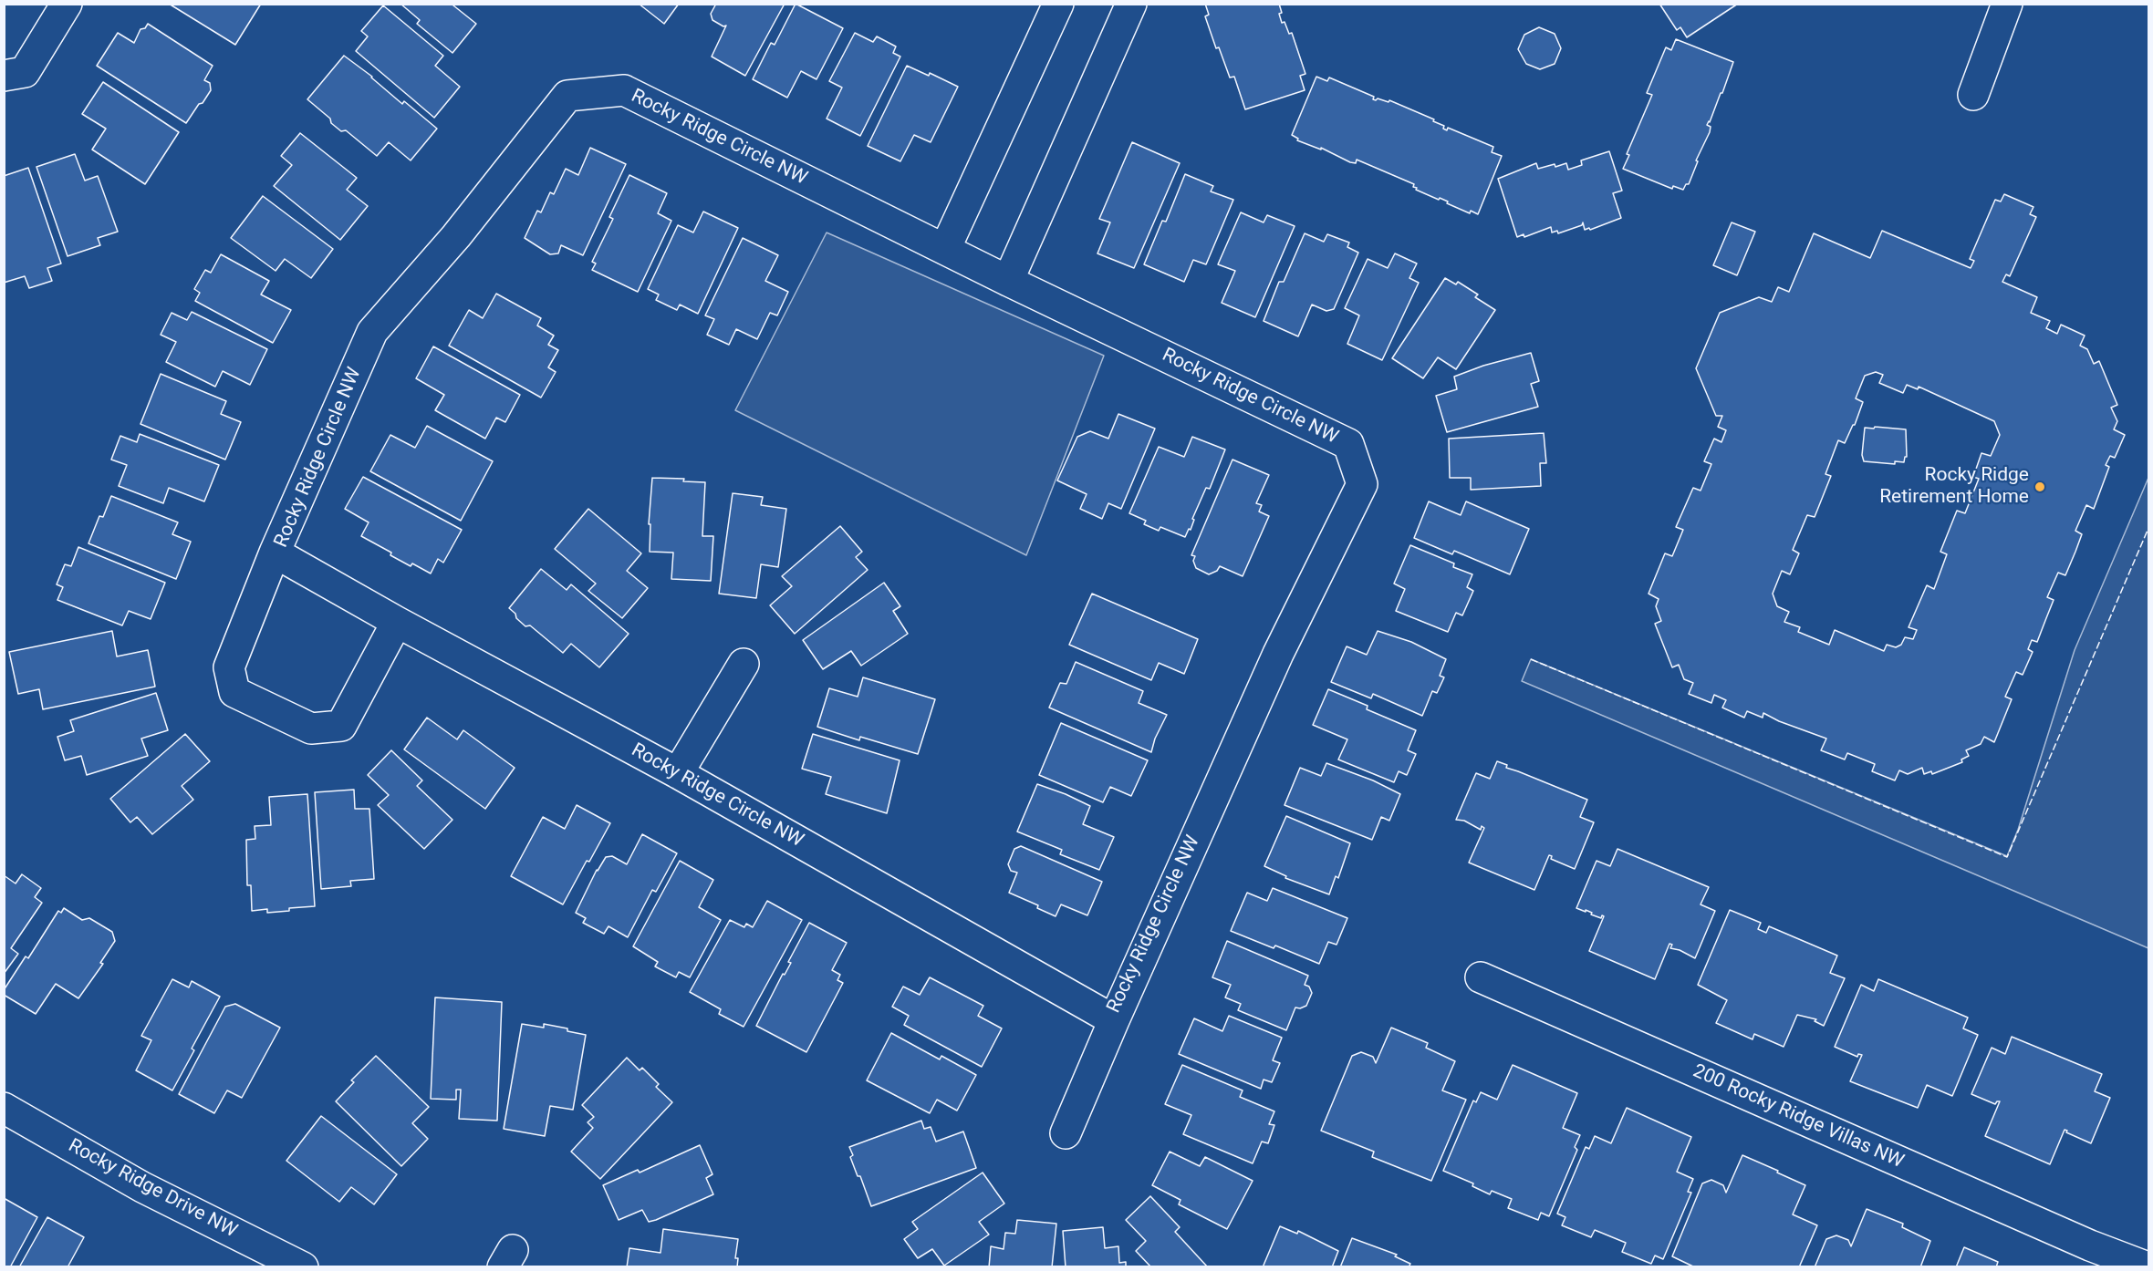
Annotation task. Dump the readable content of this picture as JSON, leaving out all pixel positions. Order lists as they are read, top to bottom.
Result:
{
  "streets": {
    "street": ["Rocky Ridge Circle NW", "200 Rocky Ridge Villas NW", "Rocky Ridge Drive NW"]
  },
  "places": ["Rocky Ridge Retirement Home"]
}
